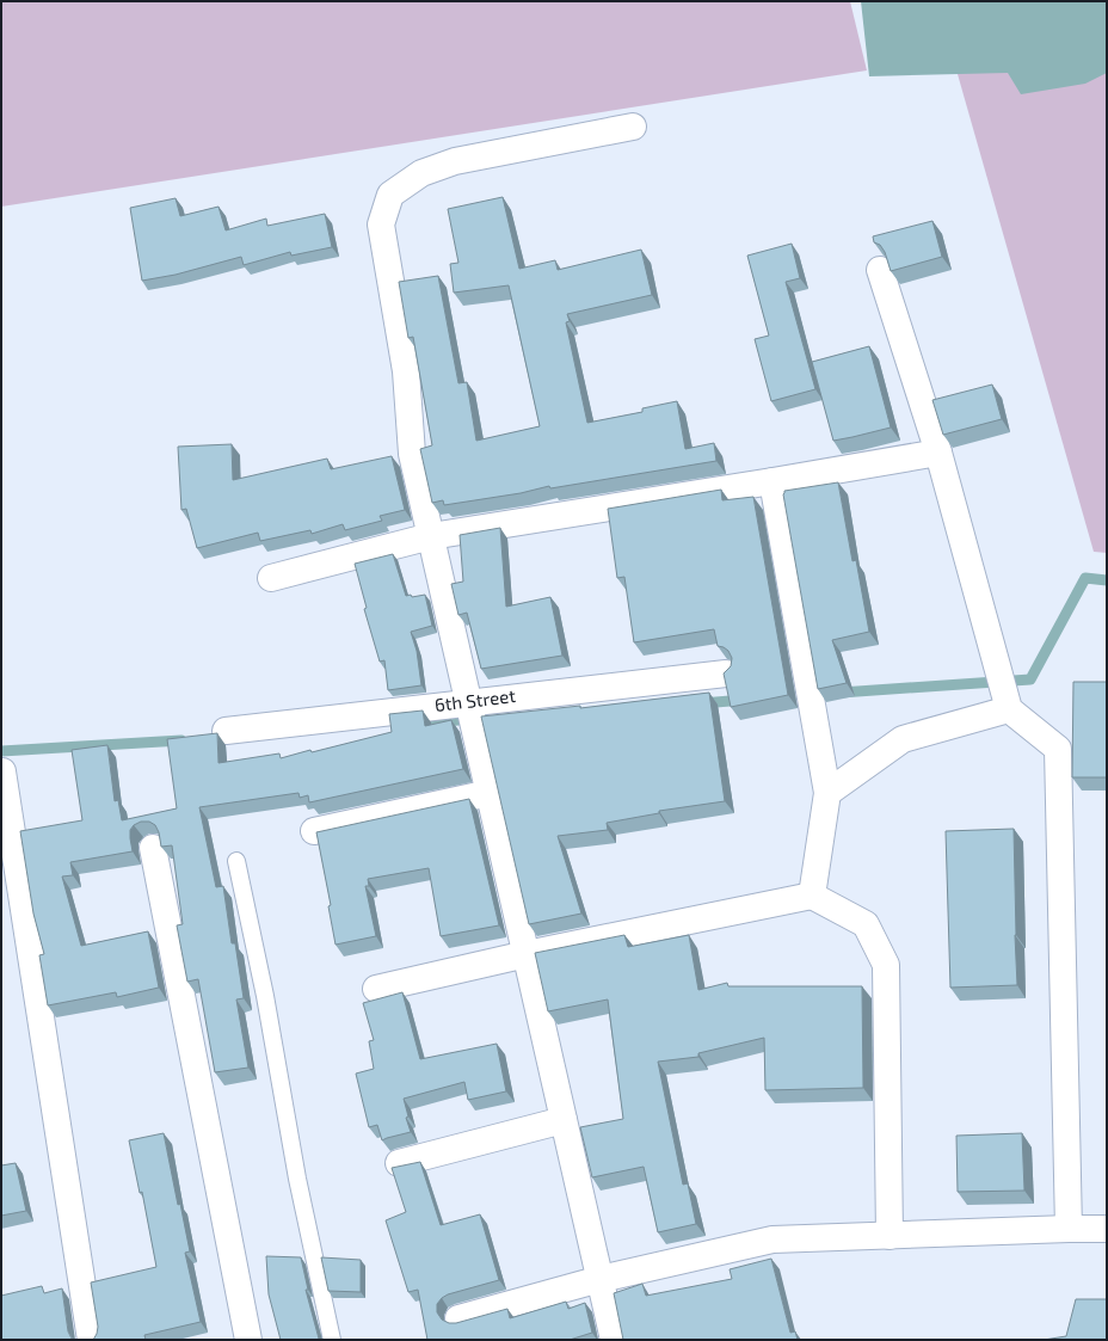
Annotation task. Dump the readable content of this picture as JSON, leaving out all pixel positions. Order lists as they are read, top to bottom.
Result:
{
  "streets": {
    "street": ["6th Street"]
  }
}
